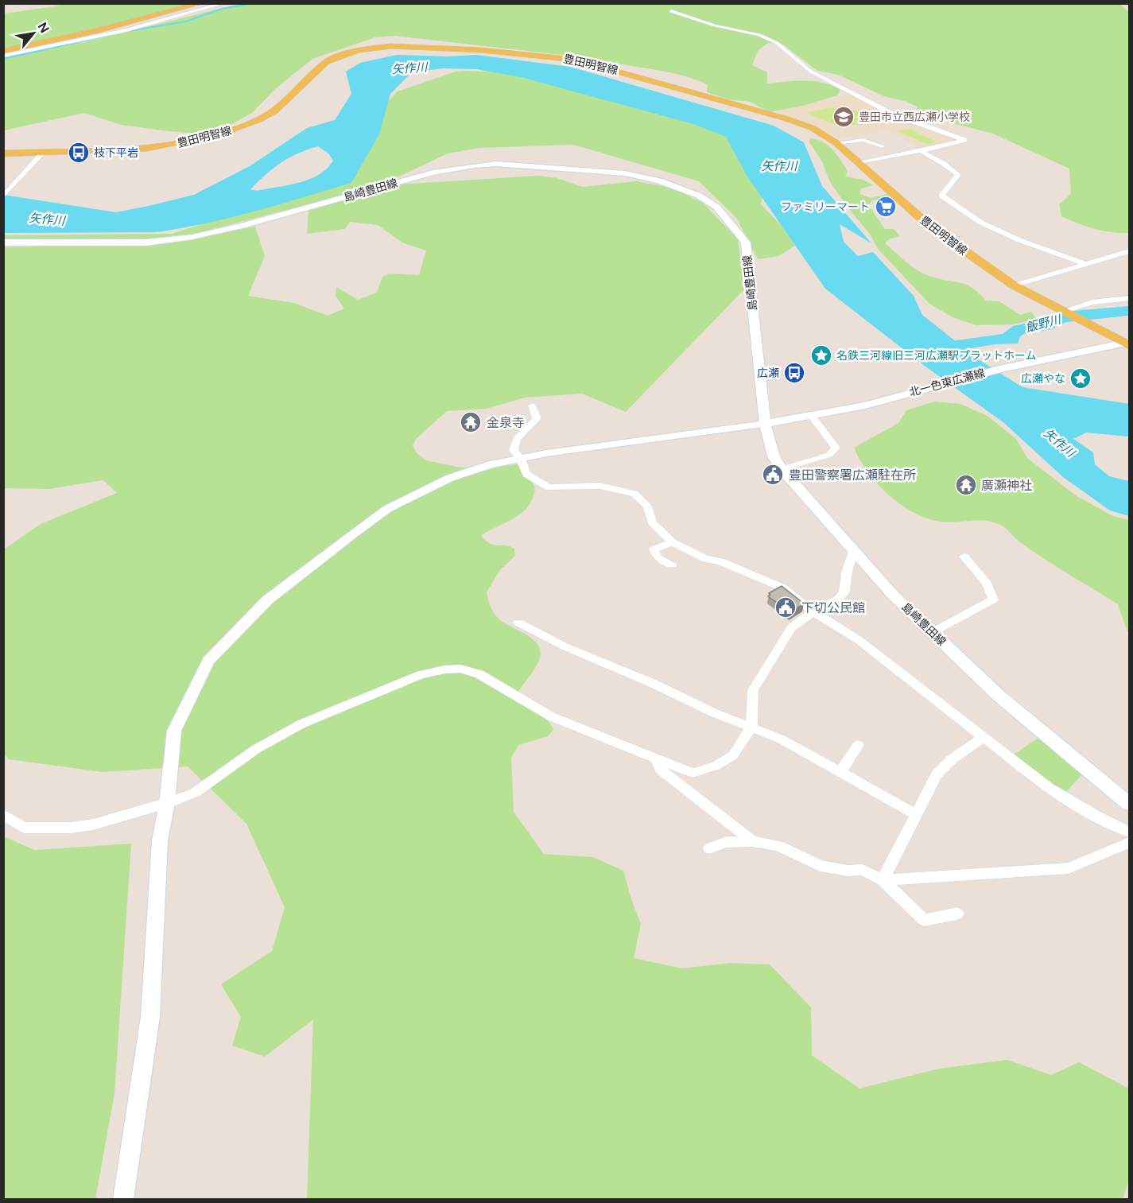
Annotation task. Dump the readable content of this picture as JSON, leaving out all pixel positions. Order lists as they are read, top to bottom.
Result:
{
  "streets": {
    "main road": ["豊田明智線", "島崎豊田線", "北一色東広瀬線"]
  },
  "crossings": [
    ["豊田明智線", "北一色東広瀬線"],
    ["島崎豊田線", "北一色東広瀬線"]
  ],
  "water": ["矢作川", "飯野川"],
  "places": {
    "school or university": ["豊田市立西広瀬小学校"],
    "bus stop": ["枝下平岩", "広瀬"],
    "supermarket": ["ファミリーマート"],
    "place": ["名鉄三河線旧三河広瀬駅プラットホーム", "広瀬やな"],
    "temple": ["金泉寺", "廣瀬神社"],
    "public building": ["豊田警察署広瀬駐在所", "下切公民館"]
  },
  "north": "top right"
}
